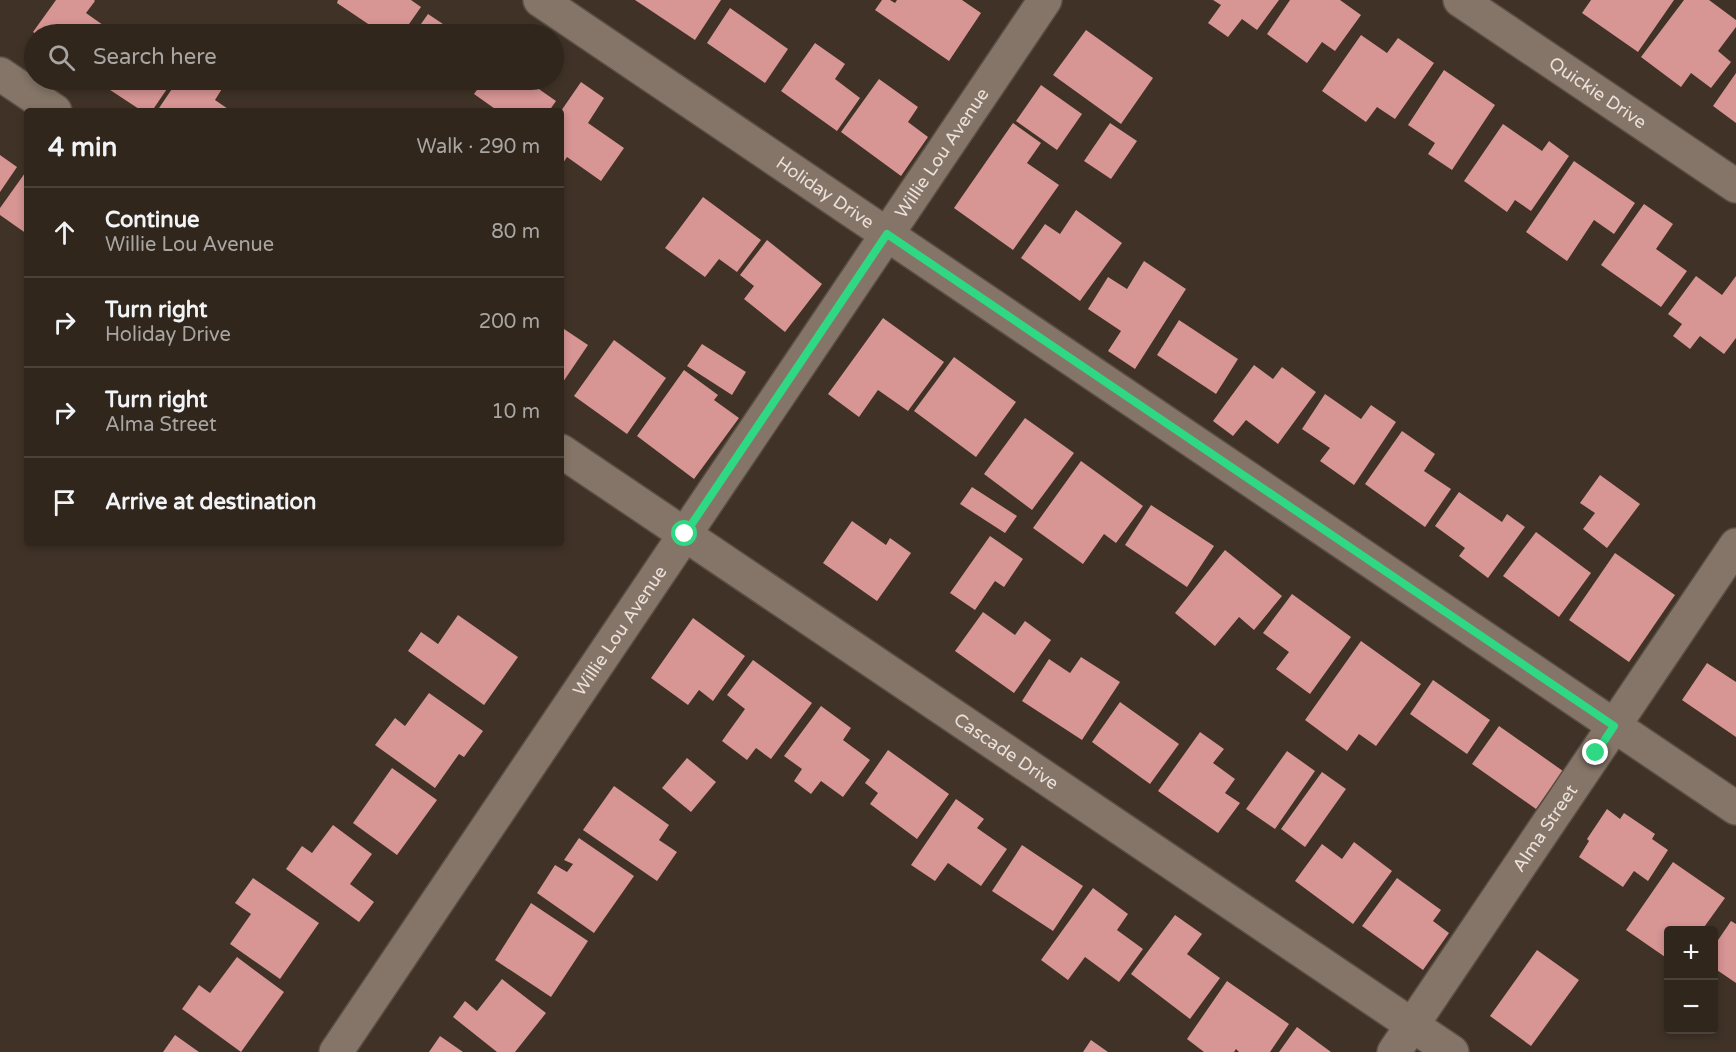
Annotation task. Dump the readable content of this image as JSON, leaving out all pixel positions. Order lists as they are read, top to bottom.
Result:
{
  "streets": {
    "street": [
      "Quickie Drive",
      "Willie Lou Avenue",
      "Holiday Drive",
      "Cascade Drive",
      "Alma Street"
    ]
  },
  "crossings": [
    ["Willie Lou Avenue", "Holiday Drive"],
    ["Willie Lou Avenue", "Cascade Drive"],
    ["Holiday Drive", "Alma Street"],
    ["Cascade Drive", "Alma Street"]
  ],
  "page": {
    "search": "Search here",
    "heading": ["4 min", "Walk · 290 m"],
    "list": [
      ["Continue", "Willie Lou Avenue", "80 m"],
      ["Turn right", "Holiday Drive", "200 m"],
      ["Turn right", "Alma Street", "10 m"],
      "Arrive at destination"
    ],
    "map_buttons": ["+", "−"]
  }
}
